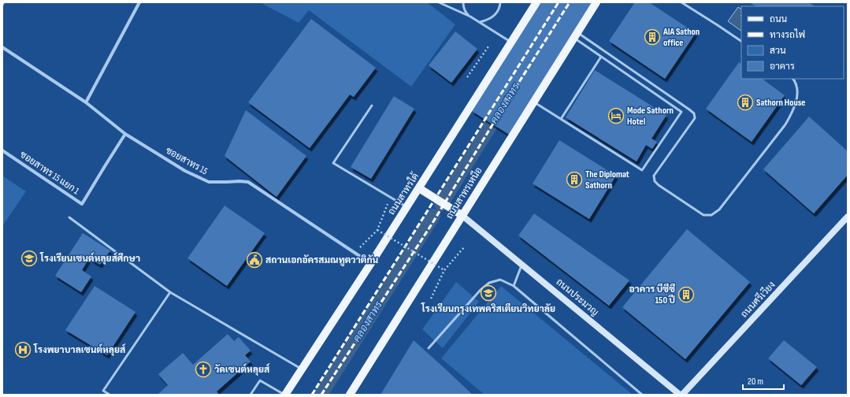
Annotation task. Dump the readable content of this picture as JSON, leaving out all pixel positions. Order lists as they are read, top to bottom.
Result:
{
  "streets": {
    "main road": ["ถนนสาทรเหนือ", "ถนนสาทรใต้"],
    "street": [
      "ซอยสาทร 15",
      "ซอยสาทร 15 แยก 1",
      "ถนนประมวญ",
      "ถนนศรีเวียง"
    ]
  },
  "crossings": [
    ["ซอยสาทร 15", "ซอยสาทร 15 แยก 1"],
    ["ซอยสาทร 15", "ถนนสาทรใต้"],
    ["ถนนสาทรเหนือ", "ถนนประมวญ"],
    ["ถนนประมวญ", "ถนนศรีเวียง"]
  ],
  "water": ["คลองสาทร"],
  "places": {
    "building": [
      "AIA Sathon office",
      "Sathorn House",
      "The Diplomat Sathorn",
      "อาคาร บีซีซี 150 ปี"
    ],
    "hotel": ["Mode Sathorn Hotel"],
    "school or university": ["โรงเรียนเซนต์หลุยส์ศึกษา", "โรงเรียนกรุงเทพคริสเตียนวิทยาลัย"],
    "public building": ["สถานเอกอัครสมณทูตวาติกัน"],
    "hospital": ["โรงพยาบาลเซนต์หลุยส์"],
    "church": ["วัดเซนต์หลุยส์"]
  },
  "legend": [
    "ถนน",
    "ทางรถไฟ",
    "สวน",
    "อาคาร"
  ],
  "scale_bar": "20 m"
}
